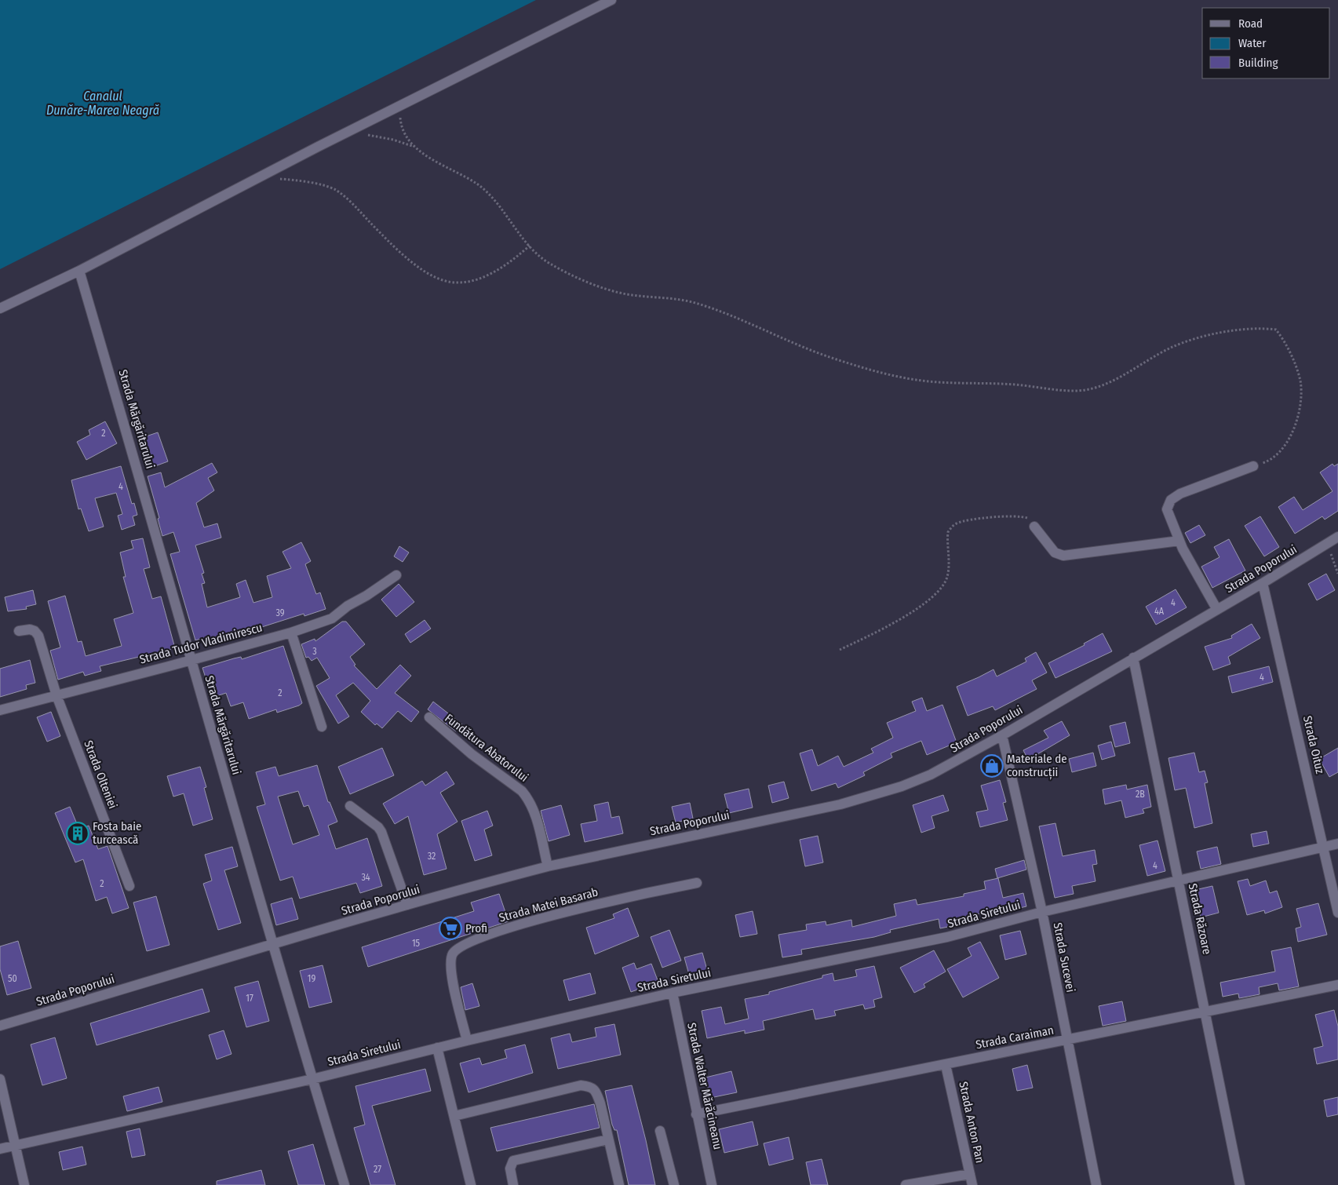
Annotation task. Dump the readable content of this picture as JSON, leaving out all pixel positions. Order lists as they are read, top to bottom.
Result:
{
  "streets": {
    "street": [
      "Strada Mărgăritarului",
      "Strada Poporului",
      "Strada Tudor Vladimirescu",
      "Strada Oituz",
      "Fundătura Abatorului",
      "Strada Olteniei",
      "Strada Matei Basarab",
      "Strada Siretului",
      "Strada Răzoare",
      "Strada Sucevei",
      "Strada Caraiman",
      "Strada Walter Mărăcineanu",
      "Strada Anton Pan"
    ]
  },
  "crossings": [
    ["Strada Mărgăritarului", "Strada Poporului"],
    ["Strada Mărgăritarului", "Strada Tudor Vladimirescu"],
    ["Strada Mărgăritarului", "Strada Siretului"],
    ["Strada Poporului", "Strada Oituz"],
    ["Strada Poporului", "Fundătura Abatorului"],
    ["Strada Poporului", "Strada Răzoare"],
    ["Strada Poporului", "Strada Sucevei"],
    ["Strada Tudor Vladimirescu", "Strada Olteniei"],
    ["Strada Oituz", "Strada Siretului"],
    ["Strada Matei Basarab", "Strada Siretului"],
    ["Strada Siretului", "Strada Răzoare"],
    ["Strada Siretului", "Strada Sucevei"],
    ["Strada Siretului", "Strada Walter Mărăcineanu"],
    ["Strada Răzoare", "Strada Caraiman"],
    ["Strada Sucevei", "Strada Caraiman"],
    ["Strada Caraiman", "Strada Walter Mărăcineanu"],
    ["Strada Caraiman", "Strada Anton Pan"]
  ],
  "water": ["Canalul Dunăre-Marea Neagră"],
  "places": {
    "shop": ["Materiale de construcții"],
    "building": ["Fosta baie turcească"],
    "supermarket": ["Profi"]
  },
  "house_numbers": [
    "2",
    "4",
    "4",
    "4A",
    "39",
    "3",
    "4",
    "2",
    "2B",
    "32",
    "4",
    "34",
    "2",
    "15",
    "50",
    "19",
    "17",
    "27"
  ],
  "legend": ["Road", "Water", "Building"]
}
